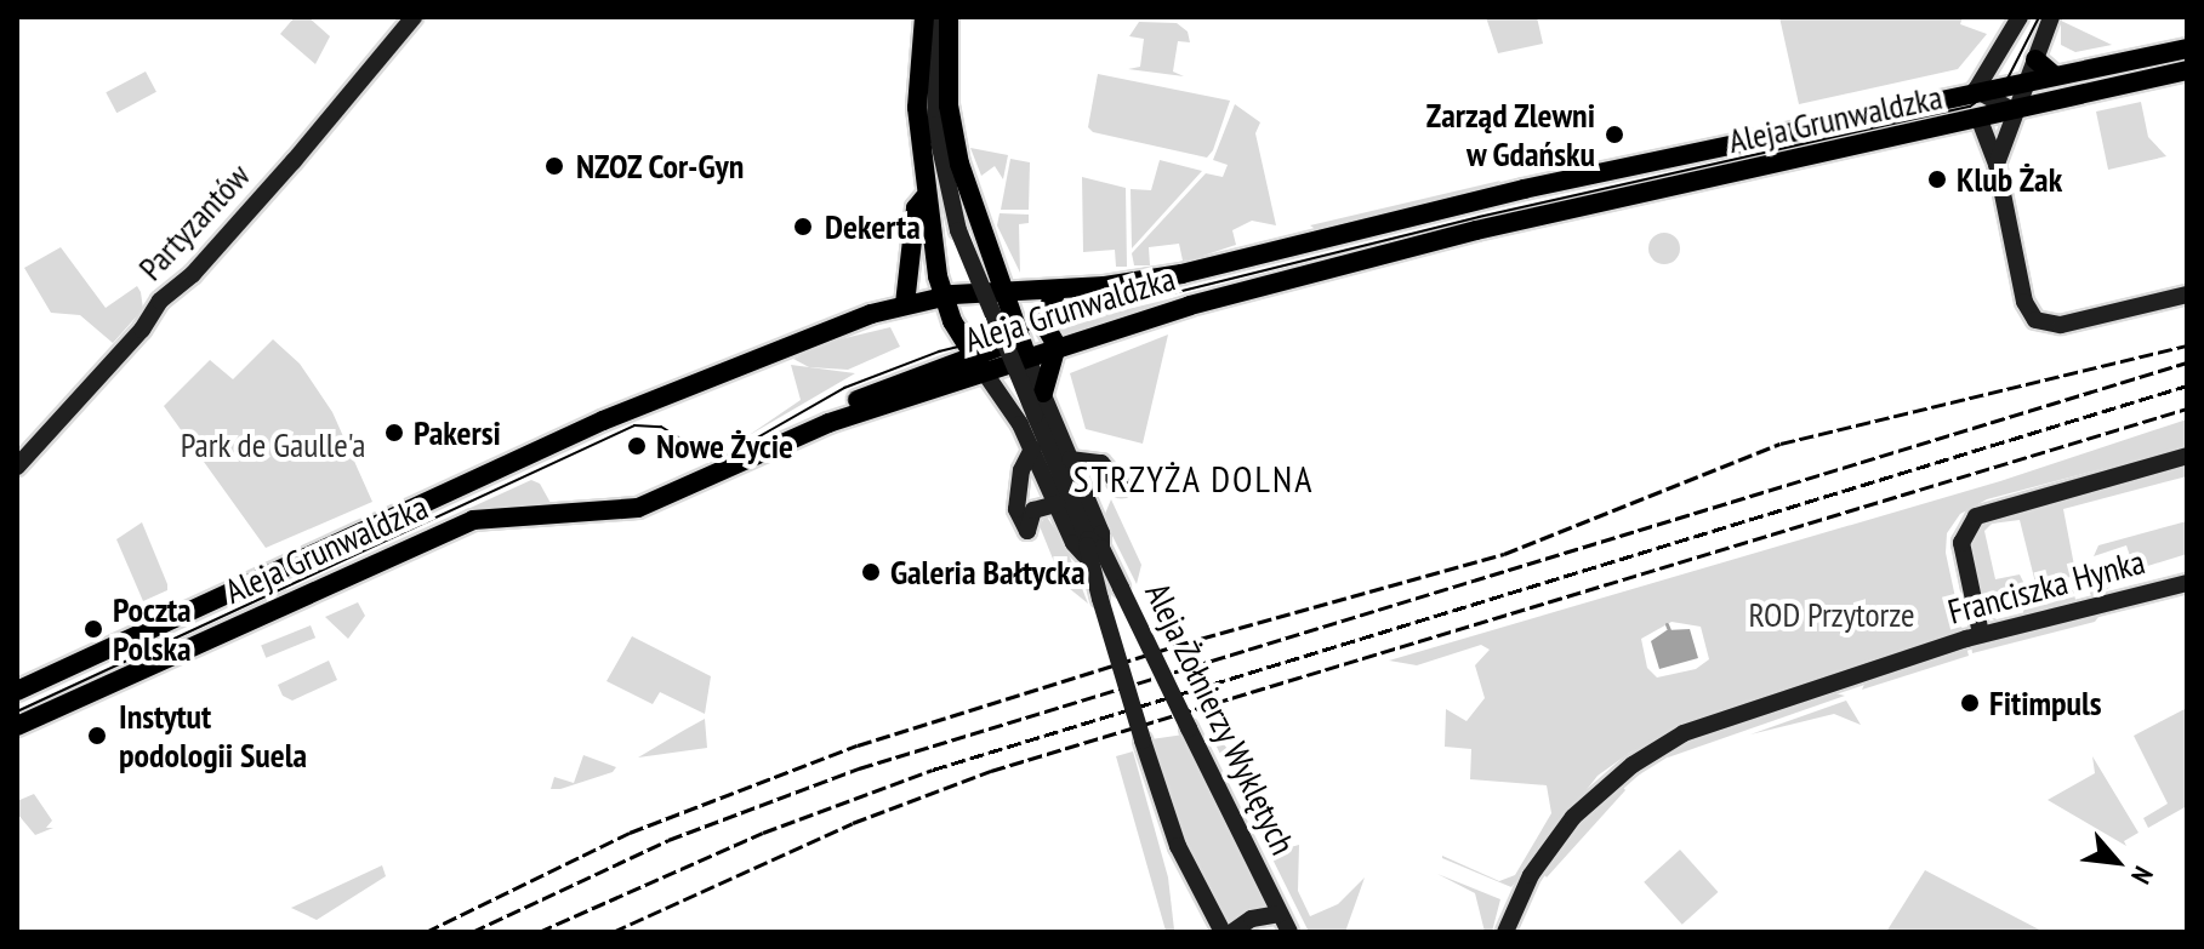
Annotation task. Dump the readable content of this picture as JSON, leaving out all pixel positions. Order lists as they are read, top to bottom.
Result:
{
  "streets": {
    "main road": ["Aleja Grunwaldzka"],
    "street": ["Partyzantów", "Franciszka Hynka", "Aleja Żołnierzy Wyklętych"]
  },
  "districts": ["STRZYŻA DOLNA"],
  "parks": ["Park de Gaulle'a", "ROD Przytorze"],
  "places": [
    "Zarząd Zlewni w Gdańsku",
    "NZOZ Cor-Gyn",
    "Klub Żak",
    "Dekerta",
    "Pakersi",
    "Nowe Życie",
    "Galeria Bałtycka",
    "Poczta Polska",
    "Fitimpuls",
    "Instytut podologii Suela"
  ],
  "north": "bottom right"
}
